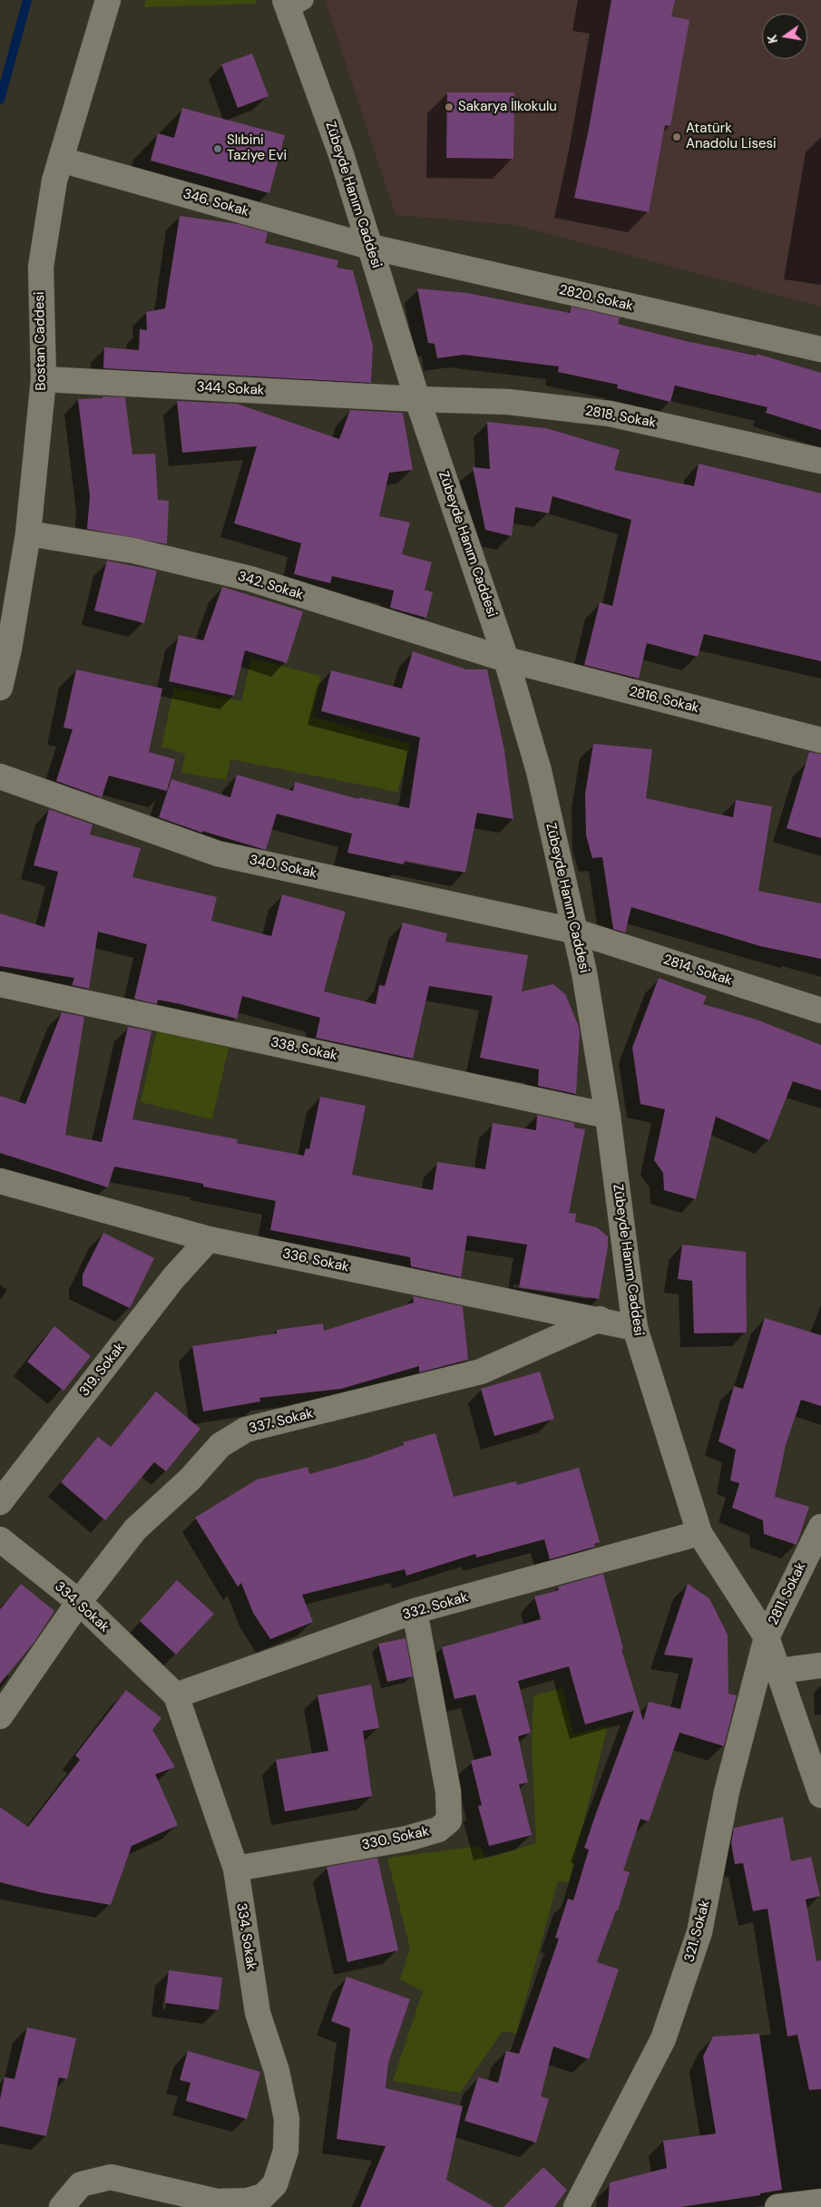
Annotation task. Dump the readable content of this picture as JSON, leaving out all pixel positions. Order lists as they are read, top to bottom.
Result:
{
  "streets": {
    "street": [
      "Zübeyde Hanım Caddesi",
      "346. Sokak",
      "2820. Sokak",
      "Bostan Caddesi",
      "344. Sokak",
      "2818. Sokak",
      "342. Sokak",
      "2816. Sokak",
      "340. Sokak",
      "2814. Sokak",
      "338. Sokak",
      "336. Sokak",
      "319. Sokak",
      "337. Sokak",
      "2811. Sokak",
      "332. Sokak",
      "334. Sokak",
      "330. Sokak",
      "321. Sokak"
    ]
  },
  "crossings": [
    ["Zübeyde Hanım Caddesi", "346. Sokak"],
    ["Zübeyde Hanım Caddesi", "2820. Sokak"],
    ["Zübeyde Hanım Caddesi", "344. Sokak"],
    ["Zübeyde Hanım Caddesi", "2818. Sokak"],
    ["Zübeyde Hanım Caddesi", "342. Sokak"],
    ["Zübeyde Hanım Caddesi", "2816. Sokak"],
    ["Zübeyde Hanım Caddesi", "340. Sokak"],
    ["Zübeyde Hanım Caddesi", "2814. Sokak"],
    ["Zübeyde Hanım Caddesi", "338. Sokak"],
    ["Zübeyde Hanım Caddesi", "336. Sokak"],
    ["Zübeyde Hanım Caddesi", "2811. Sokak"],
    ["Zübeyde Hanım Caddesi", "332. Sokak"],
    ["Zübeyde Hanım Caddesi", "321. Sokak"],
    ["346. Sokak", "2820. Sokak"],
    ["346. Sokak", "Bostan Caddesi"],
    ["Bostan Caddesi", "344. Sokak"],
    ["Bostan Caddesi", "342. Sokak"],
    ["344. Sokak", "2818. Sokak"],
    ["342. Sokak", "2816. Sokak"],
    ["340. Sokak", "2814. Sokak"],
    ["336. Sokak", "319. Sokak"],
    ["336. Sokak", "337. Sokak"],
    ["337. Sokak", "334. Sokak"],
    ["2811. Sokak", "321. Sokak"],
    ["332. Sokak", "334. Sokak"],
    ["332. Sokak", "330. Sokak"],
    ["334. Sokak", "330. Sokak"]
  ],
  "places": ["Sakarya İlkokulu", "Atatürk Anadolu Lisesi", "Slıbini Taziye Evi"],
  "north": "left"
}
